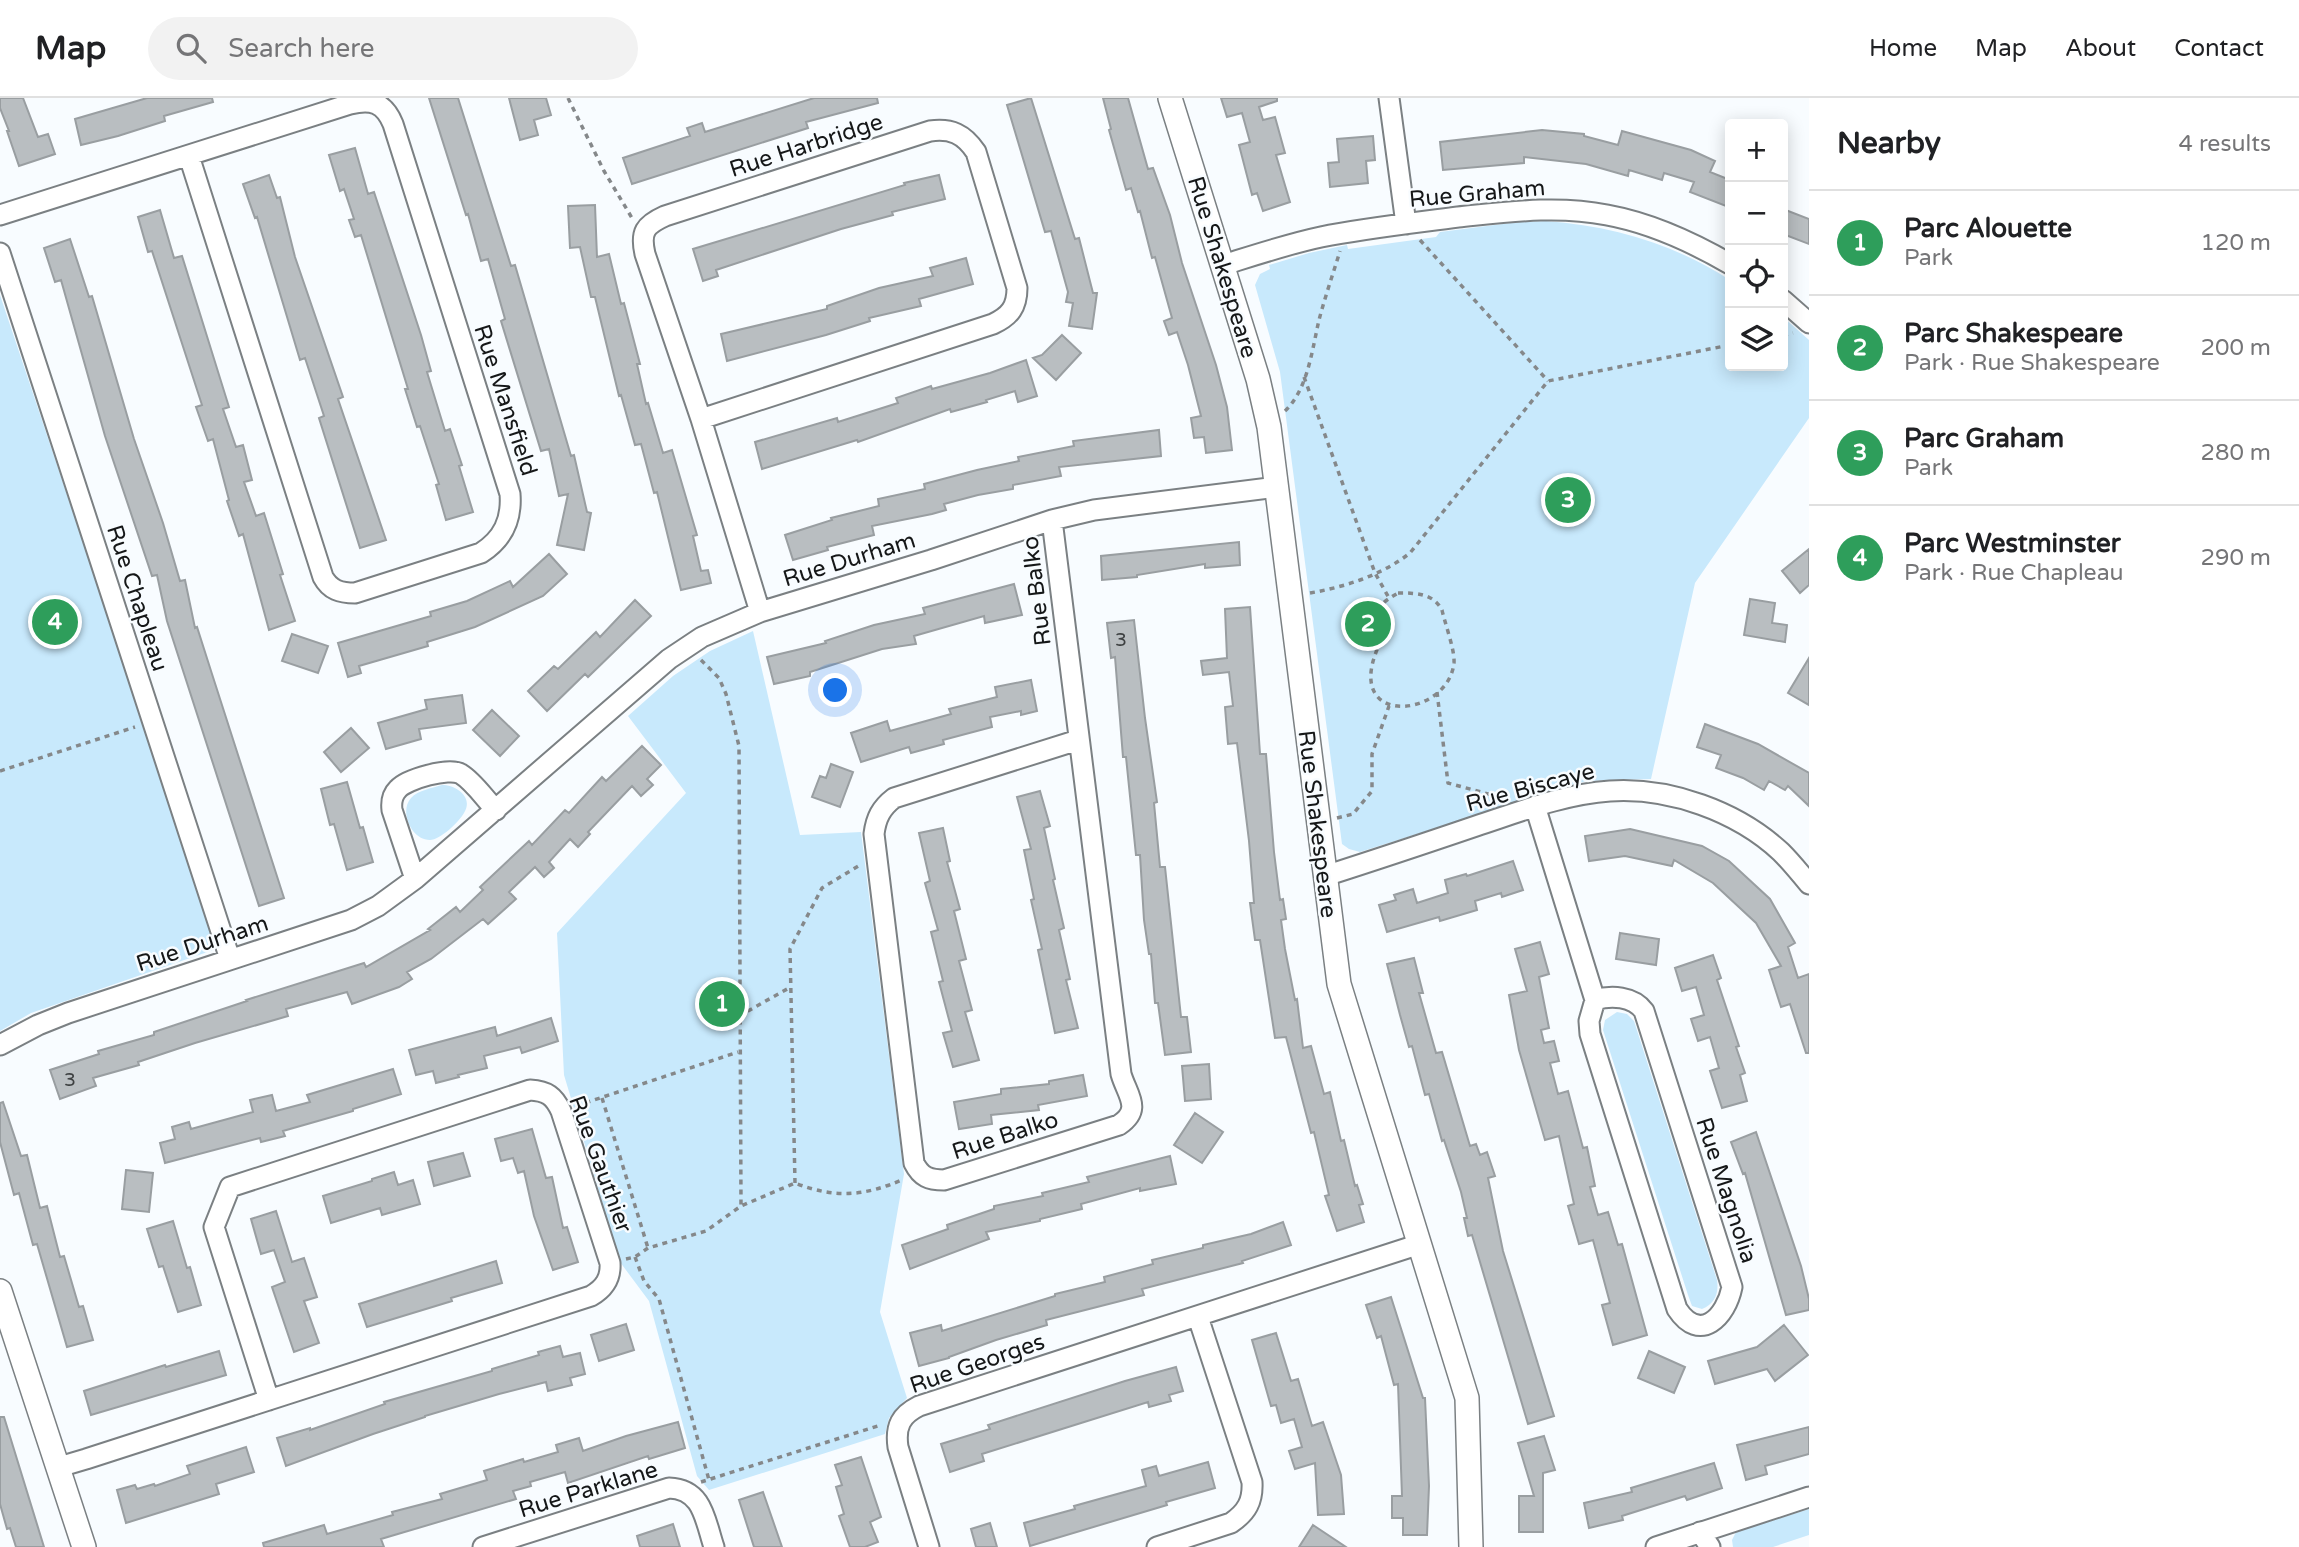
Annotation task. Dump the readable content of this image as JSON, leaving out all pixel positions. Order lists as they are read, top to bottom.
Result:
{
  "streets": {
    "street": [
      "Rue Harbridge",
      "Rue Graham",
      "Rue Shakespeare",
      "Rue Mansfield",
      "Rue Durham",
      "Rue Balko",
      "Rue Chapleau",
      "Rue Biscaye",
      "Rue Gauthier",
      "Rue Magnolia",
      "Rue Georges",
      "Rue Parklane"
    ]
  },
  "crossings": [
    ["Rue Graham", "Rue Shakespeare"],
    ["Rue Shakespeare", "Rue Durham"],
    ["Rue Shakespeare", "Rue Biscaye"],
    ["Rue Shakespeare", "Rue Georges"],
    ["Rue Durham", "Rue Balko"],
    ["Rue Durham", "Rue Chapleau"],
    ["Rue Biscaye", "Rue Magnolia"]
  ],
  "house_numbers": ["3", "3"],
  "page": {
    "header": "Map",
    "search": "Search here",
    "nav": [
      "Home",
      "Map",
      "About",
      "Contact"
    ],
    "heading": ["Nearby", "4 results"],
    "map_buttons": ["+", "−"],
    "list": [
      {
        "mark": "1",
        "name": "Parc Alouette",
        "note": "Park",
        "value": "120 m"
      },
      {
        "mark": "2",
        "name": "Parc Shakespeare",
        "note": "Park · Rue Shakespeare",
        "value": "200 m"
      },
      {
        "mark": "3",
        "name": "Parc Graham",
        "note": "Park",
        "value": "280 m"
      },
      {
        "mark": "4",
        "name": "Parc Westminster",
        "note": "Park · Rue Chapleau",
        "value": "290 m"
      }
    ],
    "pins": [
      "3",
      "4",
      "2",
      "1"
    ]
  }
}
